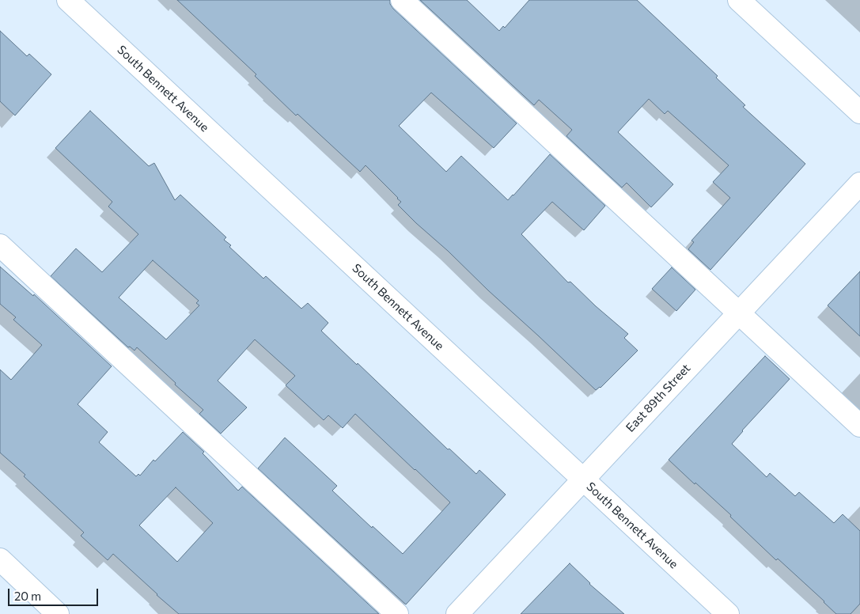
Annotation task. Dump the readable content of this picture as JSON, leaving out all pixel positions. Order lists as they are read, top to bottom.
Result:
{
  "streets": {
    "street": ["South Bennett Avenue", "East 89th Street"]
  },
  "crossings": [
    ["South Bennett Avenue", "East 89th Street"]
  ],
  "scale_bar": "20 m"
}
